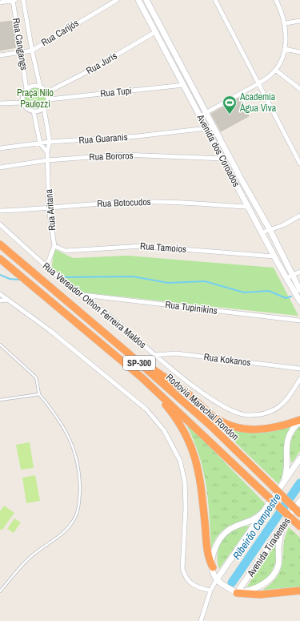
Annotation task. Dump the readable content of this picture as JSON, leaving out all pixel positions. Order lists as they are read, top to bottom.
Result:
{
  "streets": {
    "highway": ["SP-300", "Rodovia Marechal Rondon"],
    "street": [
      "Rua Carijós",
      "Rua Cangangs",
      "Rua Juris",
      "Rua Tupi",
      "Rua Guaranis",
      "Avenida dos Coroados",
      "Rua Bororos",
      "Rua Botocudos",
      "Rua Aritana",
      "Rua Tamoios",
      "Rua Vereador Othon Ferreira Maldos",
      "Rua Tupinikins",
      "Rua Kokanos",
      "Avenida Tiradentes"
    ]
  },
  "crossings": [
    ["Rua Carijós", "Rua Cangangs"],
    ["Rua Cangangs", "Rua Juris"],
    ["Rua Cangangs", "Rua Tupi"],
    ["Rua Cangangs", "Rua Aritana"],
    ["Rua Juris", "Rua Tupi"],
    ["Rua Juris", "Avenida dos Coroados"],
    ["Rua Juris", "Rua Aritana"],
    ["Rua Tupi", "Avenida dos Coroados"],
    ["Rua Tupi", "Rua Aritana"],
    ["Rua Guaranis", "Avenida dos Coroados"],
    ["Rua Guaranis", "Rua Aritana"],
    ["Avenida dos Coroados", "Rua Bororos"],
    ["Avenida dos Coroados", "Rua Botocudos"],
    ["Avenida dos Coroados", "Rua Tamoios"],
    ["Rua Bororos", "Rua Aritana"],
    ["Rua Botocudos", "Rua Aritana"],
    ["Rua Aritana", "Rua Tamoios"],
    ["Rua Aritana", "Rua Vereador Othon Ferreira Maldos"],
    ["Rua Vereador Othon Ferreira Maldos", "Rua Tupinikins"],
    ["Rua Vereador Othon Ferreira Maldos", "Rua Kokanos"]
  ],
  "water": ["Ribeirão Campestre"],
  "parks": ["Praça Nilo Paulozzi"],
  "places": {
    "sports": ["Academia Água Viva"]
  }
}
